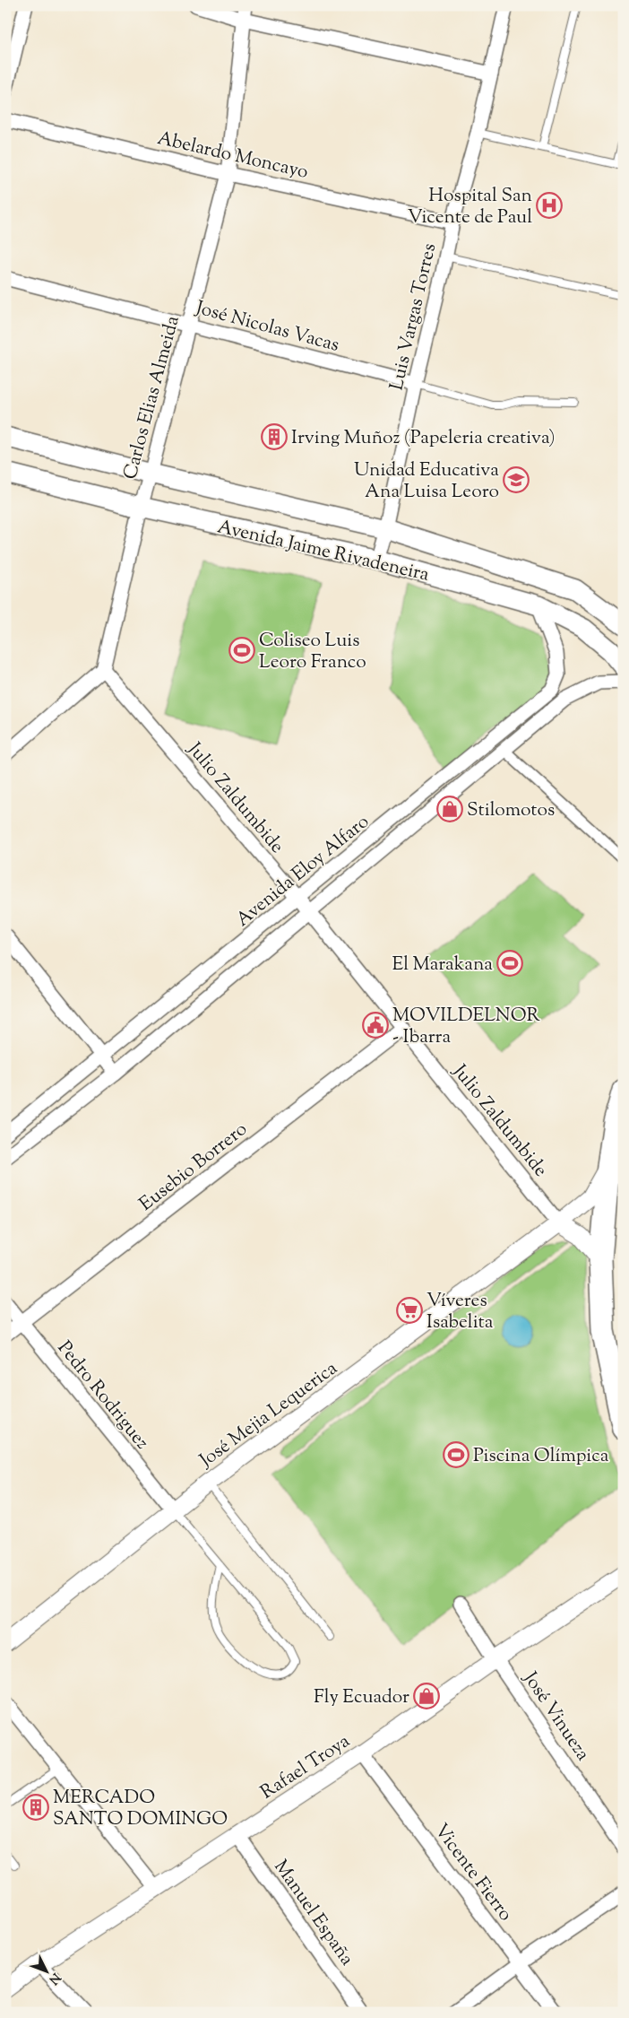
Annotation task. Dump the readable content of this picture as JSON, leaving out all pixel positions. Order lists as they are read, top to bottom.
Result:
{
  "streets": {
    "main road": ["Avenida Jaime Rivadeneira"],
    "street": [
      "Abelardo Moncayo",
      "Luis Vargas Torres",
      "José Nicolas Vacas",
      "Carlos Elias Almeida",
      "Julio Zaldumbide",
      "Avenida Eloy Alfaro",
      "Eusebio Borrero",
      "Pedro Rodriguez",
      "José Mejia Lequerica",
      "José Vinueza",
      "Rafael Troya",
      "Vicente Fierro",
      "Manuel España"
    ]
  },
  "crossings": [
    ["Abelardo Moncayo", "Luis Vargas Torres"],
    ["Abelardo Moncayo", "Carlos Elias Almeida"],
    ["Luis Vargas Torres", "José Nicolas Vacas"],
    ["Luis Vargas Torres", "Avenida Jaime Rivadeneira"],
    ["José Nicolas Vacas", "Carlos Elias Almeida"],
    ["Carlos Elias Almeida", "Avenida Jaime Rivadeneira"],
    ["Carlos Elias Almeida", "Julio Zaldumbide"],
    ["Avenida Jaime Rivadeneira", "Avenida Eloy Alfaro"],
    ["Julio Zaldumbide", "Avenida Eloy Alfaro"],
    ["Julio Zaldumbide", "Eusebio Borrero"],
    ["Julio Zaldumbide", "José Mejia Lequerica"],
    ["Eusebio Borrero", "Pedro Rodriguez"],
    ["Pedro Rodriguez", "José Mejia Lequerica"],
    ["José Vinueza", "Rafael Troya"],
    ["Rafael Troya", "Vicente Fierro"],
    ["Rafael Troya", "Manuel España"]
  ],
  "places": {
    "hospital": ["Hospital San Vicente de Paul"],
    "building": ["Irving Muñoz (Papeleria creativa)", "MERCADO SANTO DOMINGO"],
    "school or university": ["Unidad Educativa Ana Luisa Leoro"],
    "sports": ["Coliseo Luis Leoro Franco", "El Marakana", "Piscina Olímpica"],
    "shop": ["Stilomotos", "Fly Ecuador"],
    "public building": ["MOVILDELNOR - Ibarra"],
    "supermarket": ["Víveres Isabelita"]
  },
  "north": "bottom right"
}
